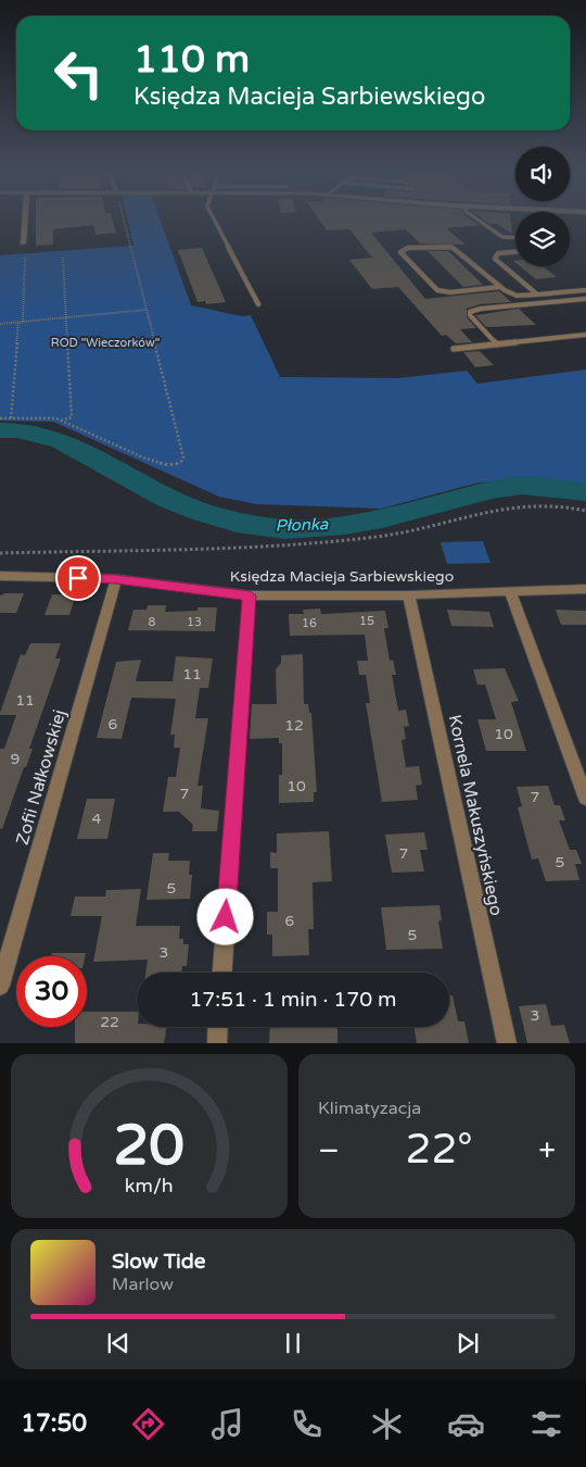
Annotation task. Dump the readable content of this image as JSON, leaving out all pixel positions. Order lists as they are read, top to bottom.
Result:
{
  "streets": {
    "street": ["Księdza Macieja Sarbiewskiego", "Zofii Nałkowskiej", "Kornela Makuszyńskiego"]
  },
  "crossings": [
    ["Księdza Macieja Sarbiewskiego", "Zofii Nałkowskiej"],
    ["Księdza Macieja Sarbiewskiego", "Kornela Makuszyńskiego"]
  ],
  "water": ["Płonka"],
  "parks": ["ROD \"Wieczorków\""],
  "house_numbers": [
    "15",
    "8",
    "13",
    "16",
    "11",
    "11",
    "6",
    "12",
    "10",
    "9",
    "10",
    "7",
    "7",
    "4",
    "7",
    "5",
    "5",
    "6",
    "5",
    "3",
    "3",
    "22"
  ],
  "page": {
    "turn": ["110 m", "Księdza Macieja Sarbiewskiego"],
    "limit": "30",
    "trip": "17:51 · 1 min · 170 m",
    "tile": "Klimatyzacja",
    "heat": ["−", "22°", "+"],
    "song": ["Slow Tide", "Marlow"],
    "tabs": "17:50",
    "gauge": ["20", "km/h"]
  }
}
